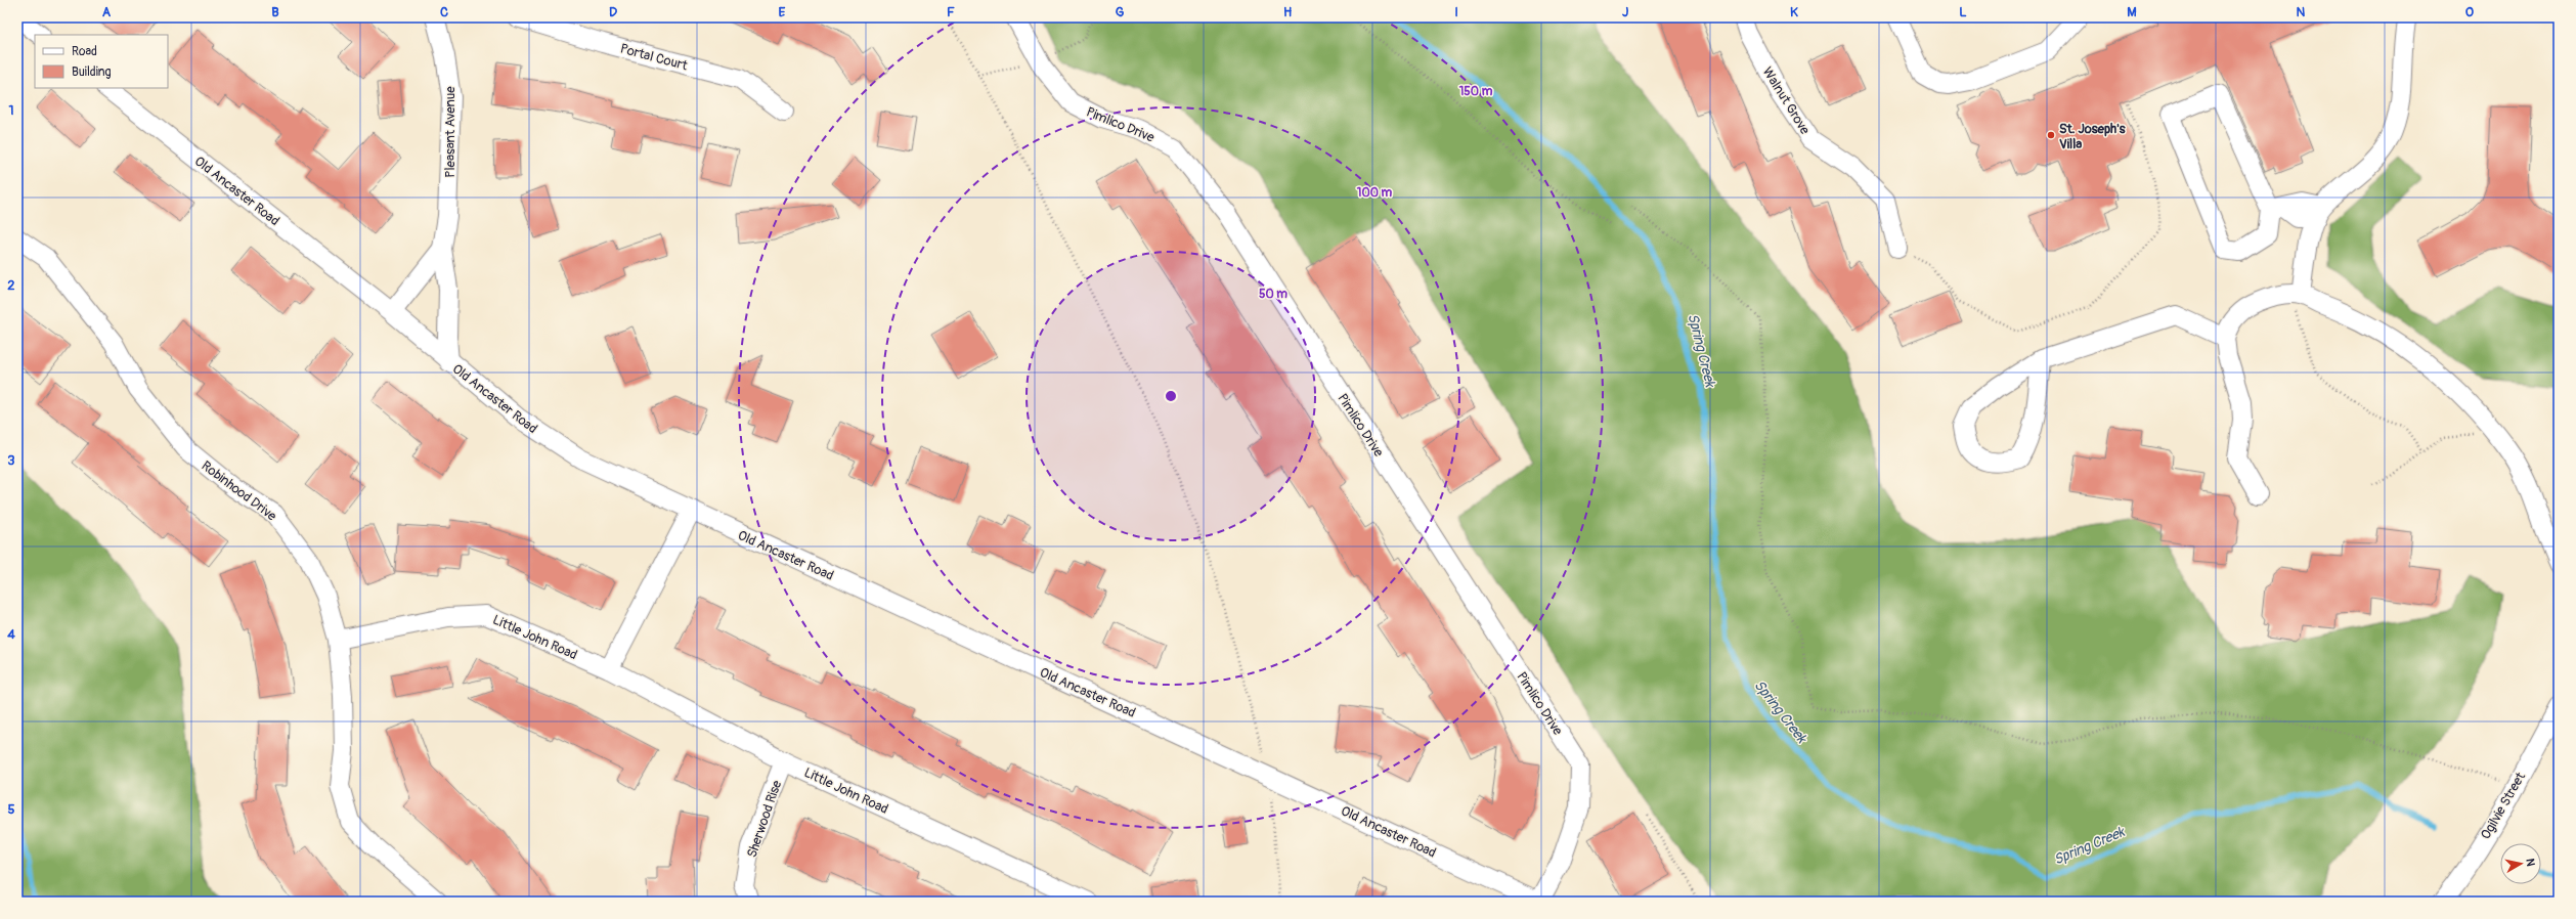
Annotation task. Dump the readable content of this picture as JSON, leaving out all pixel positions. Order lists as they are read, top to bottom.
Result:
{
  "streets": {
    "street": [
      "Portal Court",
      "Walnut Grove",
      "Pimlico Drive",
      "Pleasant Avenue",
      "Old Ancaster Road",
      "Robinhood Drive",
      "Little John Road",
      "Ogilvie Street",
      "Sherwood Rise"
    ]
  },
  "crossings": [
    ["Pimlico Drive", "Old Ancaster Road"],
    ["Pleasant Avenue", "Old Ancaster Road"],
    ["Robinhood Drive", "Little John Road"],
    ["Little John Road", "Sherwood Rise"]
  ],
  "water": ["Spring Creek"],
  "places": ["St. Joseph's Villa"],
  "legend": ["Road", "Building"],
  "north": "right",
  "grid": {
    "columns": [
      "A",
      "B",
      "C",
      "D",
      "E",
      "F",
      "G",
      "H",
      "I",
      "J",
      "K",
      "L",
      "M",
      "N",
      "O"
    ],
    "rows": [
      "1",
      "2",
      "3",
      "4",
      "5"
    ]
  },
  "rings": ["150 m", "100 m", "50 m"]
}
